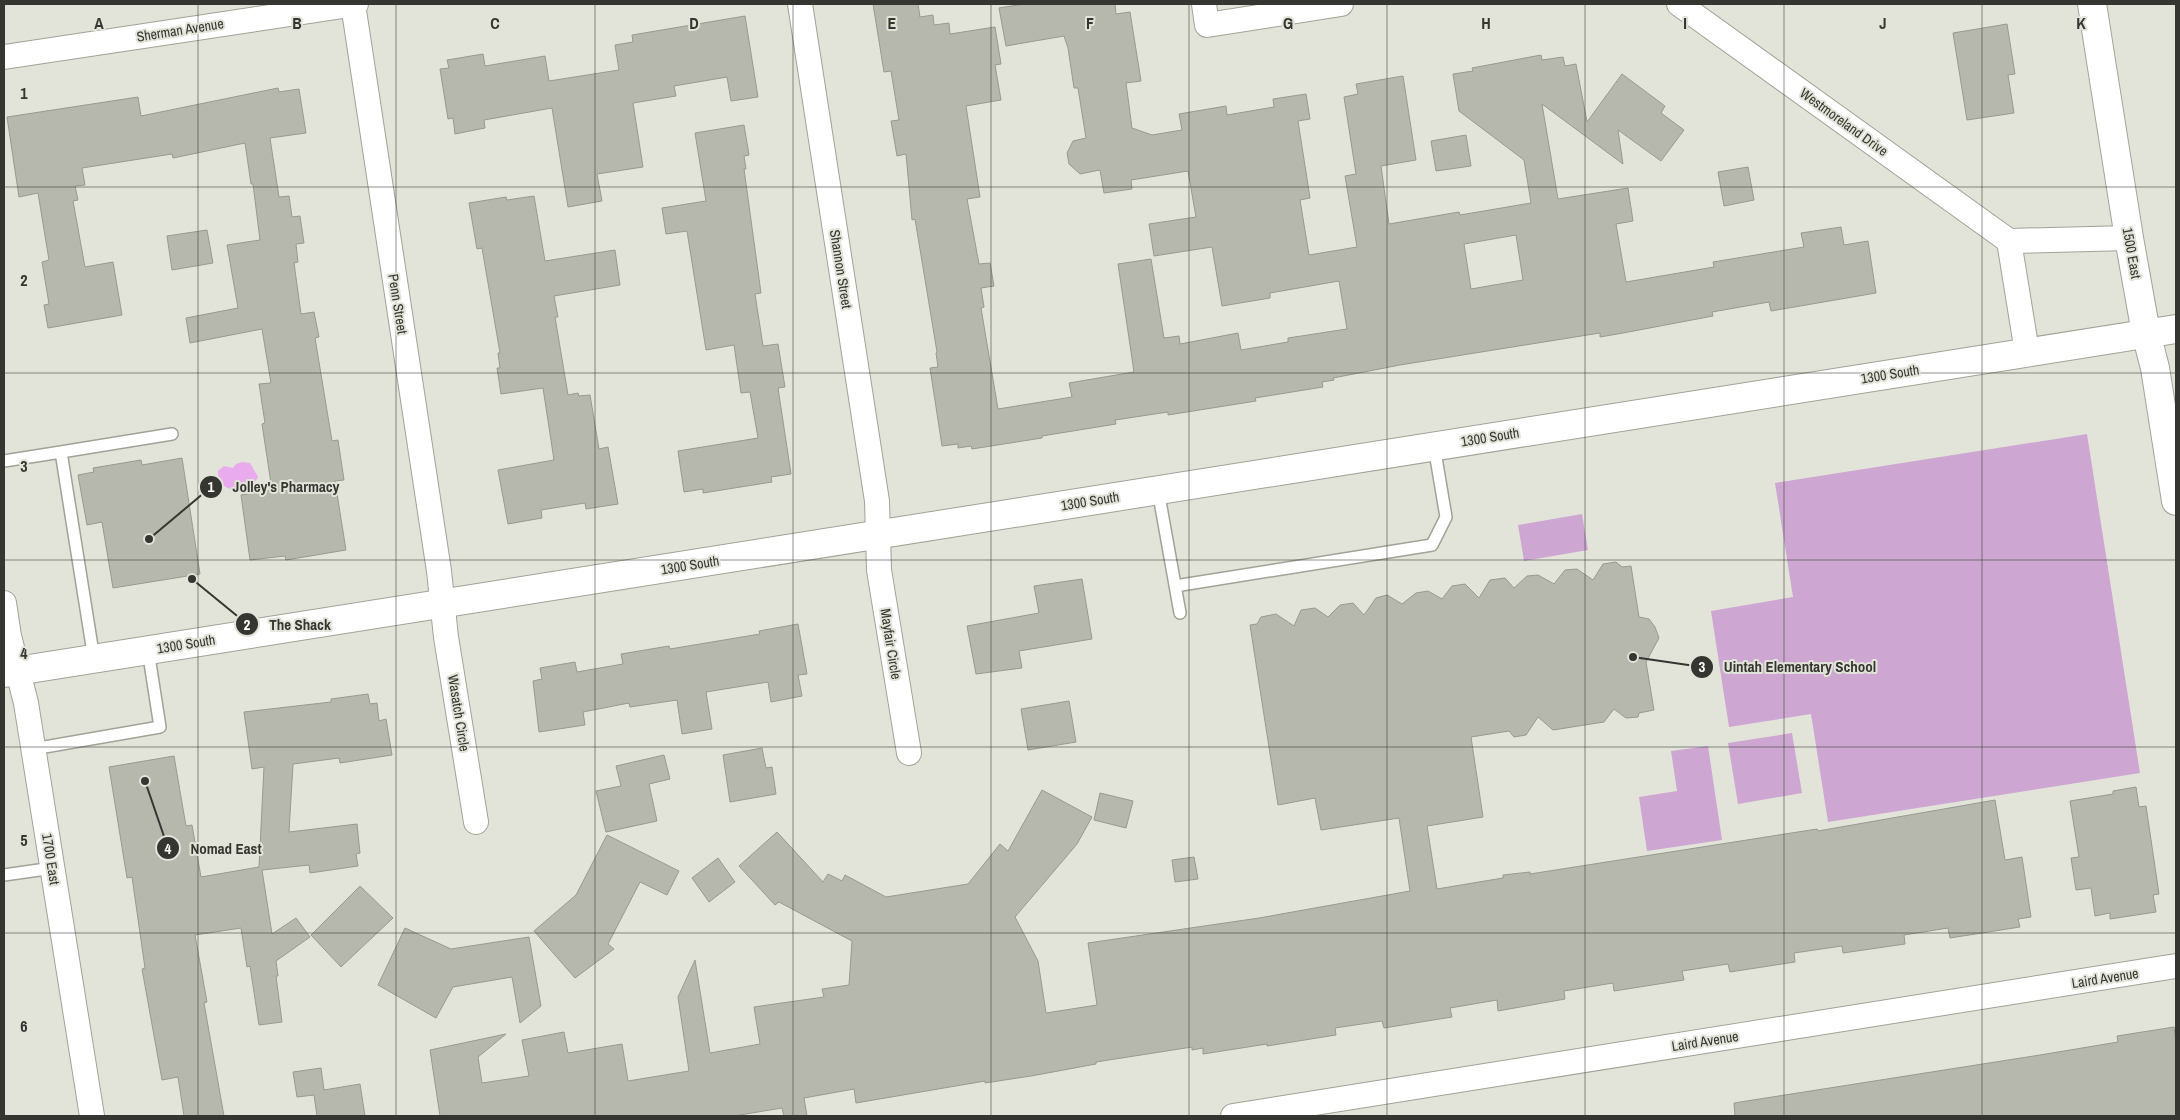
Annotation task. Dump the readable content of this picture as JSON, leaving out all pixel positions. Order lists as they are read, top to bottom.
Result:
{
  "streets": {
    "street": [
      "Sherman Avenue",
      "Westmoreland Drive",
      "1500 East",
      "Shannon Street",
      "Penn Street",
      "1300 South",
      "Mayfair Circle",
      "Wasatch Circle",
      "1700 East",
      "Laird Avenue"
    ]
  },
  "crossings": [
    ["Sherman Avenue", "Penn Street"],
    ["1500 East", "1300 South"],
    ["Shannon Street", "1300 South"],
    ["Shannon Street", "Mayfair Circle"],
    ["Penn Street", "1300 South"],
    ["Penn Street", "Wasatch Circle"],
    ["1300 South", "Mayfair Circle"],
    ["1300 South", "Wasatch Circle"],
    ["1300 South", "1700 East"]
  ],
  "places": [
    "Jolley's Pharmacy",
    "The Shack",
    "Uintah Elementary School",
    "Nomad East"
  ],
  "grid": {
    "columns": [
      "A",
      "B",
      "C",
      "D",
      "E",
      "F",
      "G",
      "H",
      "I",
      "J",
      "K"
    ],
    "rows": [
      "1",
      "2",
      "3",
      "4",
      "5",
      "6"
    ]
  }
}
